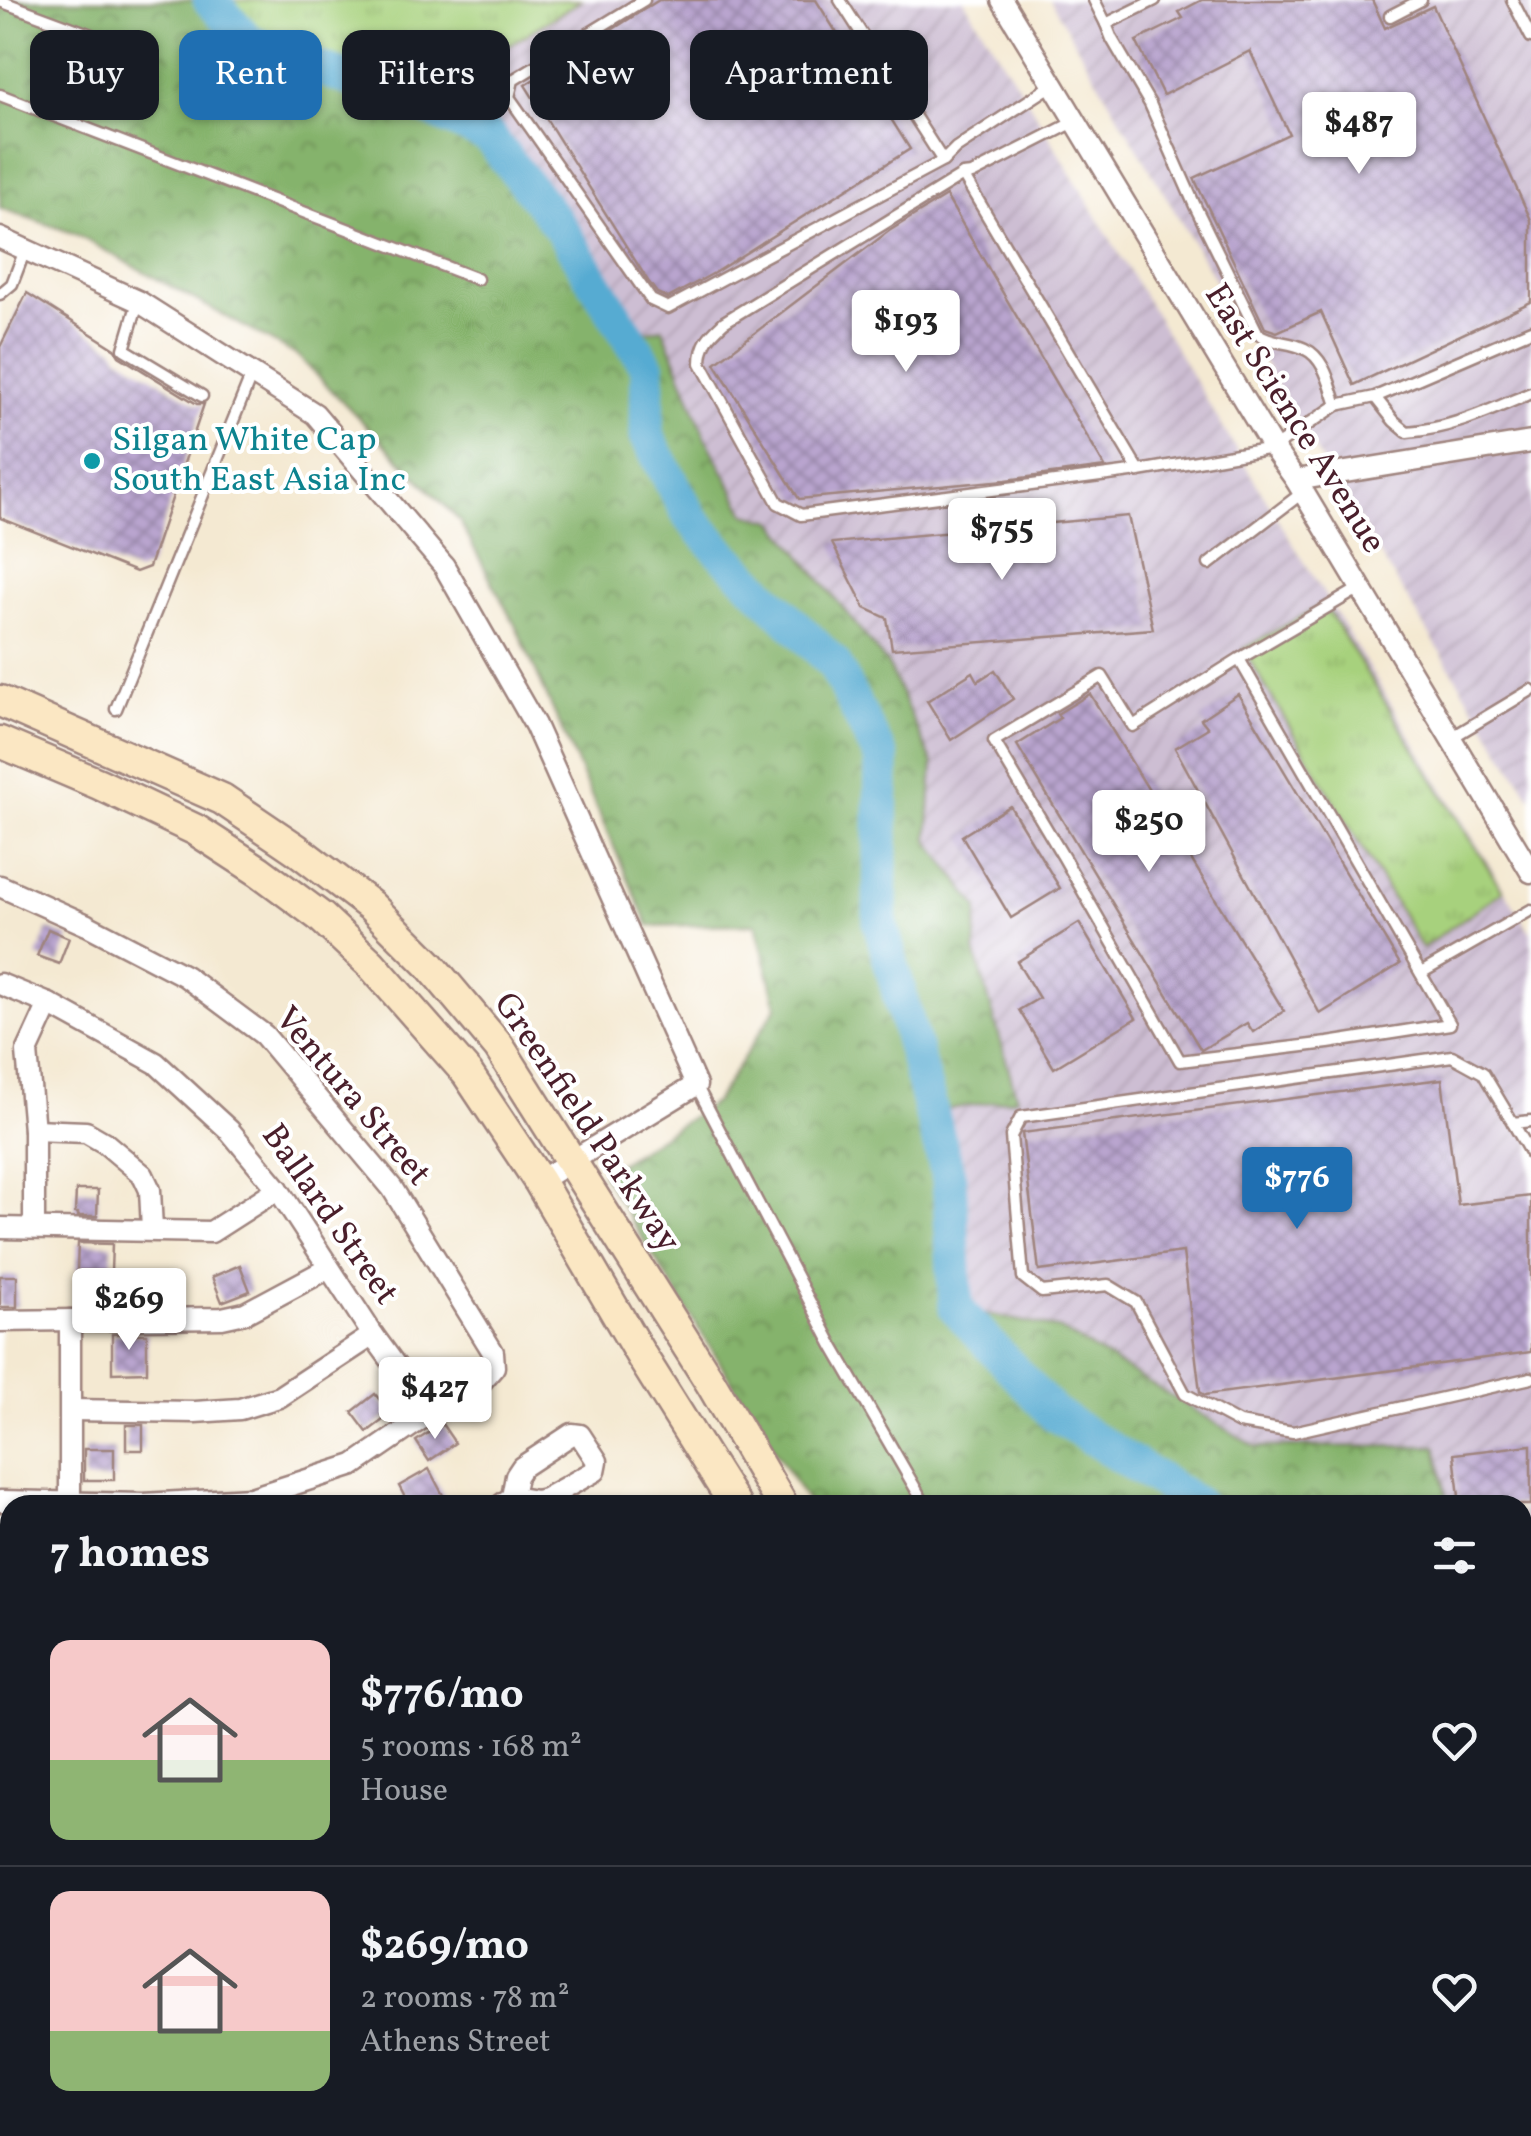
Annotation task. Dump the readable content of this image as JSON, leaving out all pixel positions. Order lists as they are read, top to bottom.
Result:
{
  "streets": {
    "main road": ["Greenfield Parkway"],
    "street": ["East Science Avenue", "Ventura Street", "Ballard Street"]
  },
  "crossings": [
    ["Ventura Street", "Ballard Street"]
  ],
  "places": ["Silgan White Cap South East Asia Inc"],
  "page": {
    "chip": [
      "Buy",
      "Rent",
      "Filters",
      "New",
      "Apartment"
    ],
    "price": [
      "$487",
      "$193",
      "$755",
      "$250",
      "$776",
      "$269",
      "$427"
    ],
    "heading": "7 homes",
    "list": [
      {
        "name": "$776/mo",
        "note": "5 rooms · 168 m² · House"
      },
      {
        "name": "$269/mo",
        "note": "2 rooms · 78 m² · Athens Street"
      }
    ]
  }
}
